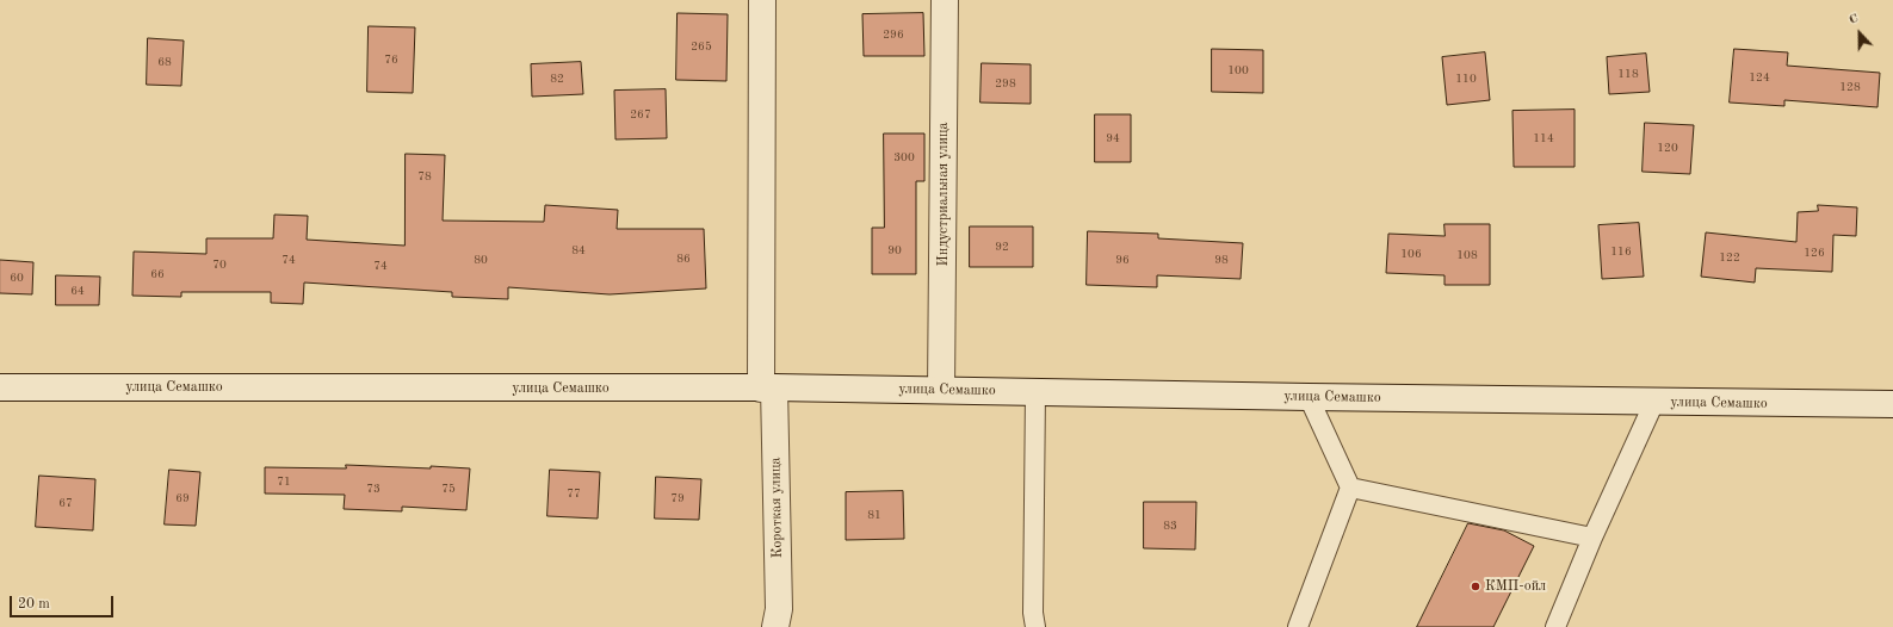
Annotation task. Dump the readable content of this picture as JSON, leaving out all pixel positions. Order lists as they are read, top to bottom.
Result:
{
  "streets": {
    "main road": ["Индустриальная улица", "улица Семашко", "Короткая улица"]
  },
  "crossings": [
    ["Индустриальная улица", "улица Семашко"],
    ["улица Семашко", "Короткая улица"]
  ],
  "places": ["КМП-ойл"],
  "house_numbers": [
    "296",
    "265",
    "76",
    "68",
    "100",
    "118",
    "124",
    "82",
    "110",
    "298",
    "128",
    "267",
    "94",
    "114",
    "120",
    "300",
    "78",
    "92",
    "84",
    "90",
    "116",
    "126",
    "106",
    "108",
    "122",
    "86",
    "74",
    "80",
    "96",
    "98",
    "70",
    "74",
    "66",
    "60",
    "64",
    "71",
    "73",
    "75",
    "77",
    "69",
    "79",
    "67",
    "81",
    "83"
  ],
  "scale_bar": "20 m",
  "north": "top"
}
